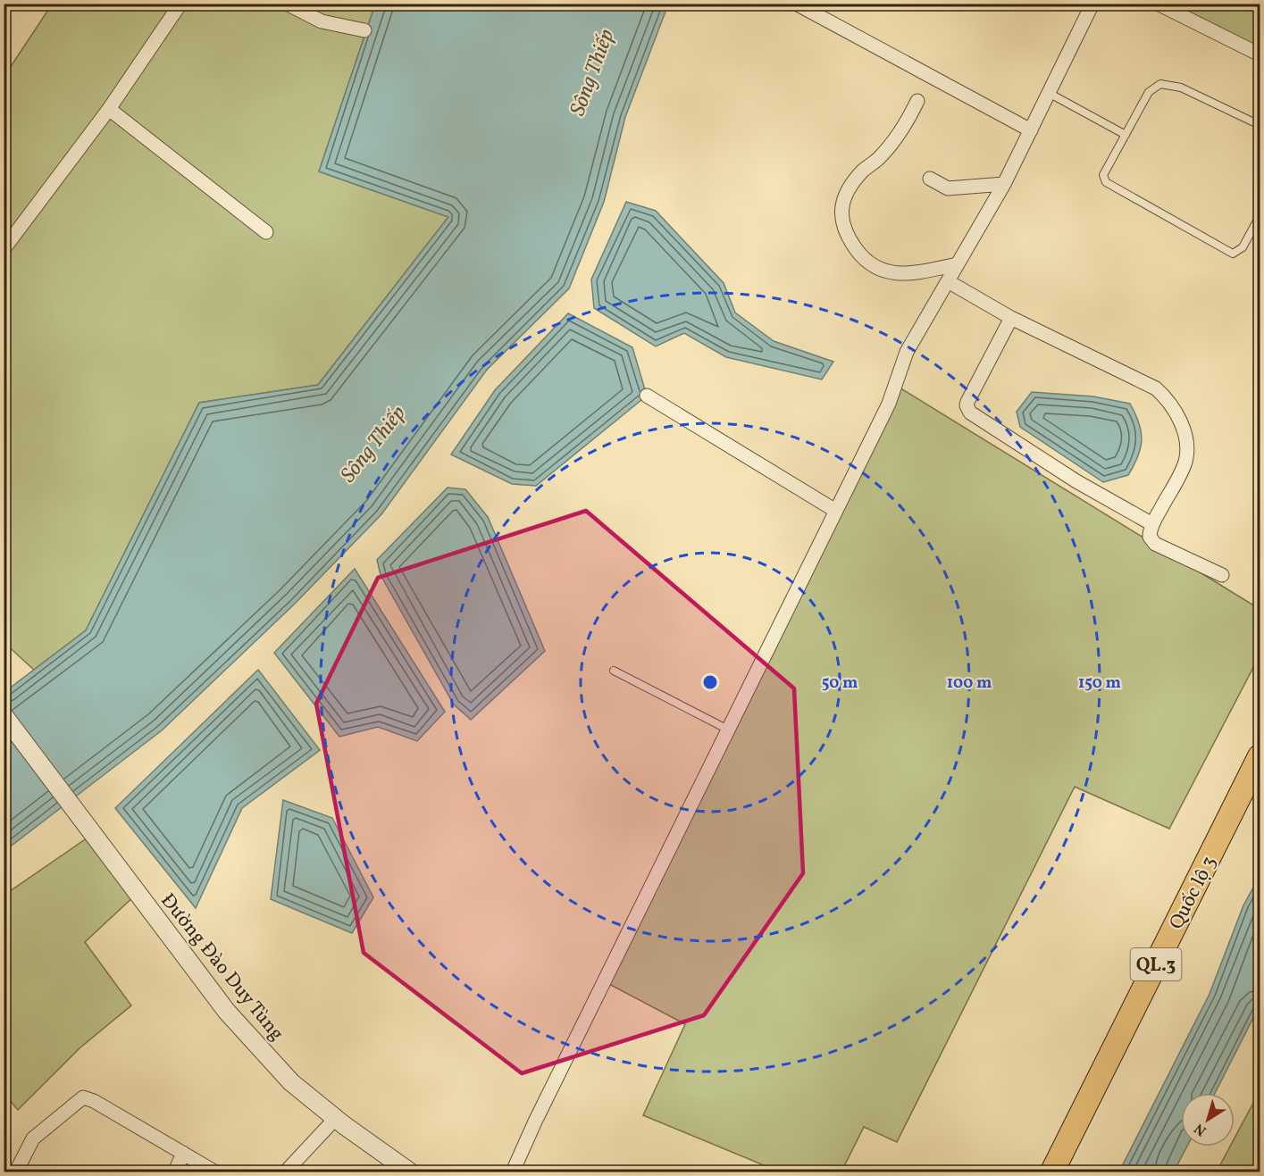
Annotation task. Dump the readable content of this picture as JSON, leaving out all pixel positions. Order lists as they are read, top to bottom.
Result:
{
  "streets": {
    "highway": ["Quốc lộ 3", "QL.3"],
    "street": ["Đường Đào Duy Tùng"]
  },
  "water": ["Sông Thiếp"],
  "north": "bottom left",
  "rings": ["50 m", "100 m", "150 m"]
}
